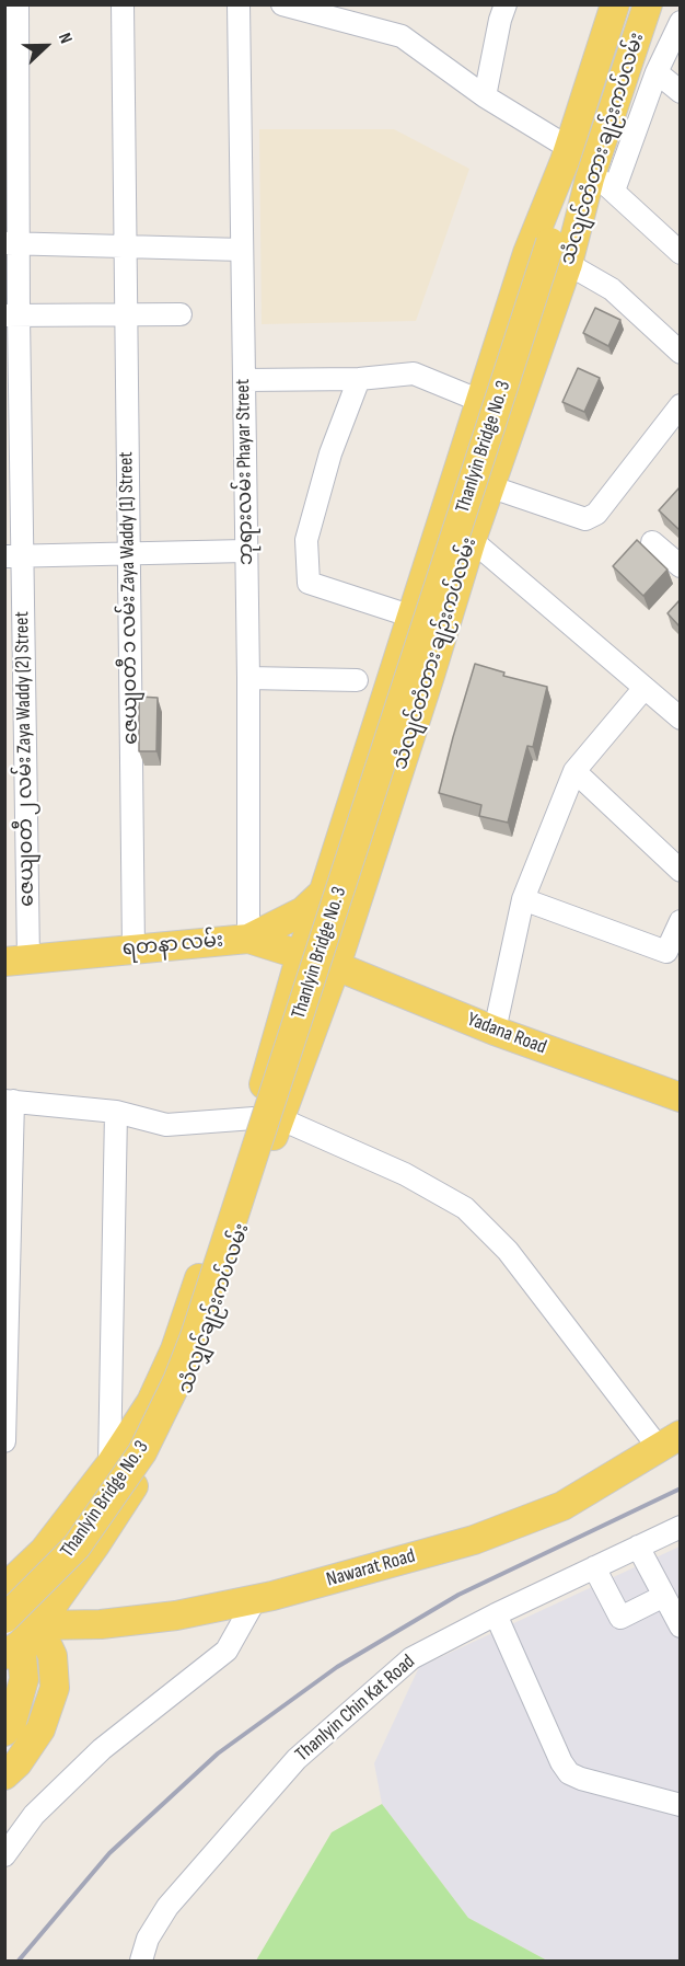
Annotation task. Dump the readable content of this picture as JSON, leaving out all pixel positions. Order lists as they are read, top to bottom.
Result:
{
  "streets": {
    "main road": [
      "သံလျင်တံတား ချဉ်းကပ်လမ်း",
      "Thanlyin Bridge No. 3",
      "ရတနာ လမ်း",
      "Yadana Road",
      "သံလျှင်ချဉ်းကပ်လမ်း",
      "Nawarat Road"
    ],
    "street": [
      "ဘုရားလမ်း Phayar Street",
      "ဇေယျဝတီ ၁ လမ်း Zaya Waddy (1) Street",
      "ဇေယျဝတီ ၂ လမ်း Zaya Waddy (2) Street",
      "Thanlyin Chin Kat Road"
    ]
  },
  "crossings": [
    ["သံလျင်တံတား ချဉ်းကပ်လမ်း", "ရတနာ လမ်း"],
    ["သံလျင်တံတား ချဉ်းကပ်လမ်း", "Yadana Road"],
    ["သံလျင်တံတား ချဉ်းကပ်လမ်း", "သံလျှင်ချဉ်းကပ်လမ်း"],
    ["ဘုရားလမ်း Phayar Street", "ရတနာ လမ်း"],
    ["ဇေယျဝတီ ၁ လမ်း Zaya Waddy (1) Street", "ရတနာ လမ်း"],
    ["ဇေယျဝတီ ၂ လမ်း Zaya Waddy (2) Street", "ရတနာ လမ်း"],
    ["ရတနာ လမ်း", "Yadana Road"],
    ["ရတနာ လမ်း", "သံလျှင်ချဉ်းကပ်လမ်း"],
    ["Yadana Road", "သံလျှင်ချဉ်းကပ်လမ်း"],
    ["သံလျှင်ချဉ်းကပ်လမ်း", "Nawarat Road"]
  ],
  "north": "right"
}
